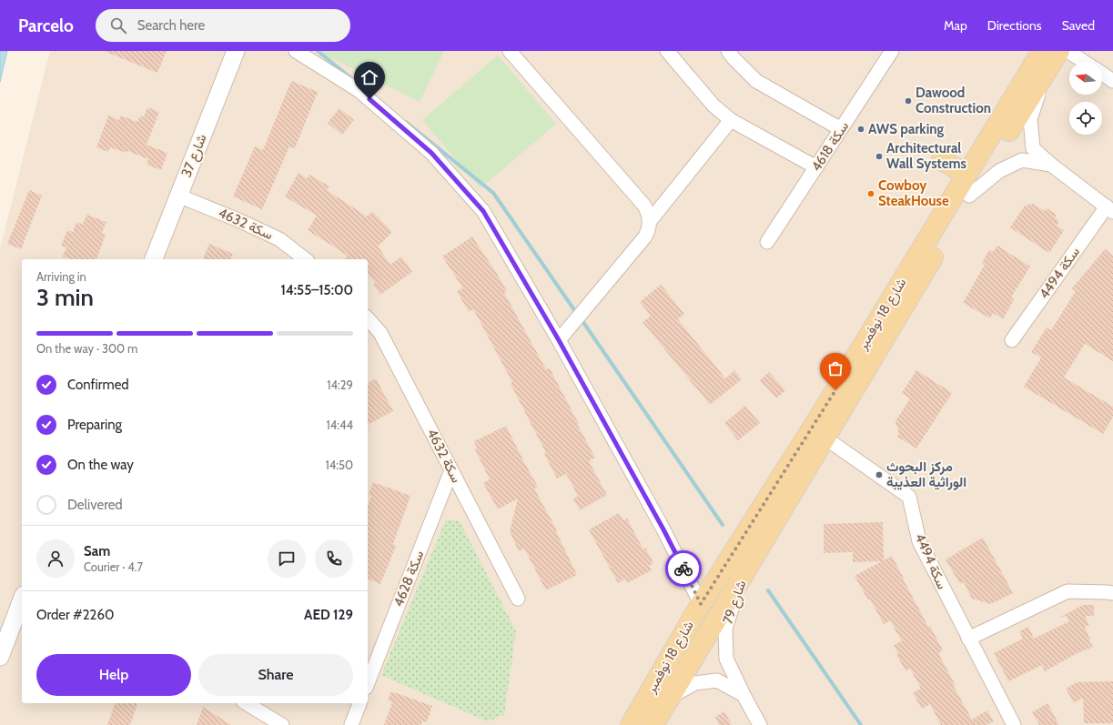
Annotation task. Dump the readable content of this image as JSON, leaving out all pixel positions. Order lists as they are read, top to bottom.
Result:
{
  "streets": {
    "main road": ["شارع 18 نوفمبر"],
    "street": [
      "سكة 4618",
      "شارع 37",
      "سكة 4632",
      "سكة 4494",
      "سكة 4628",
      "79 شارع"
    ]
  },
  "crossings": [
    ["شارع 37", "سكة 4632"],
    ["سكة 4632", "سكة 4628"],
    ["سكة 4494", "شارع 18 نوفمبر"],
    ["شارع 18 نوفمبر", "79 شارع"]
  ],
  "places": [
    "Dawood Construction",
    "AWS parking",
    "Architectural Wall Systems",
    "Cowboy SteakHouse",
    "مركز البحوث الوراثية العذيبة"
  ],
  "north": "left",
  "page": {
    "header": "Parcelo",
    "search": "Search here",
    "nav": ["Map", "Directions", "Saved"],
    "heading": ["3 min", "Arriving in", "14:55–15:00"],
    "panel": [
      "Sam",
      "Courier · 4.7",
      "Order #2260",
      "AED 129"
    ],
    "bar": "On the way · 300 m",
    "list": [
      ["Confirmed", "14:29"],
      ["Preparing", "14:44"],
      ["On the way", "14:50"],
      "Delivered"
    ],
    "buttons": ["Help", "Share"]
  }
}
